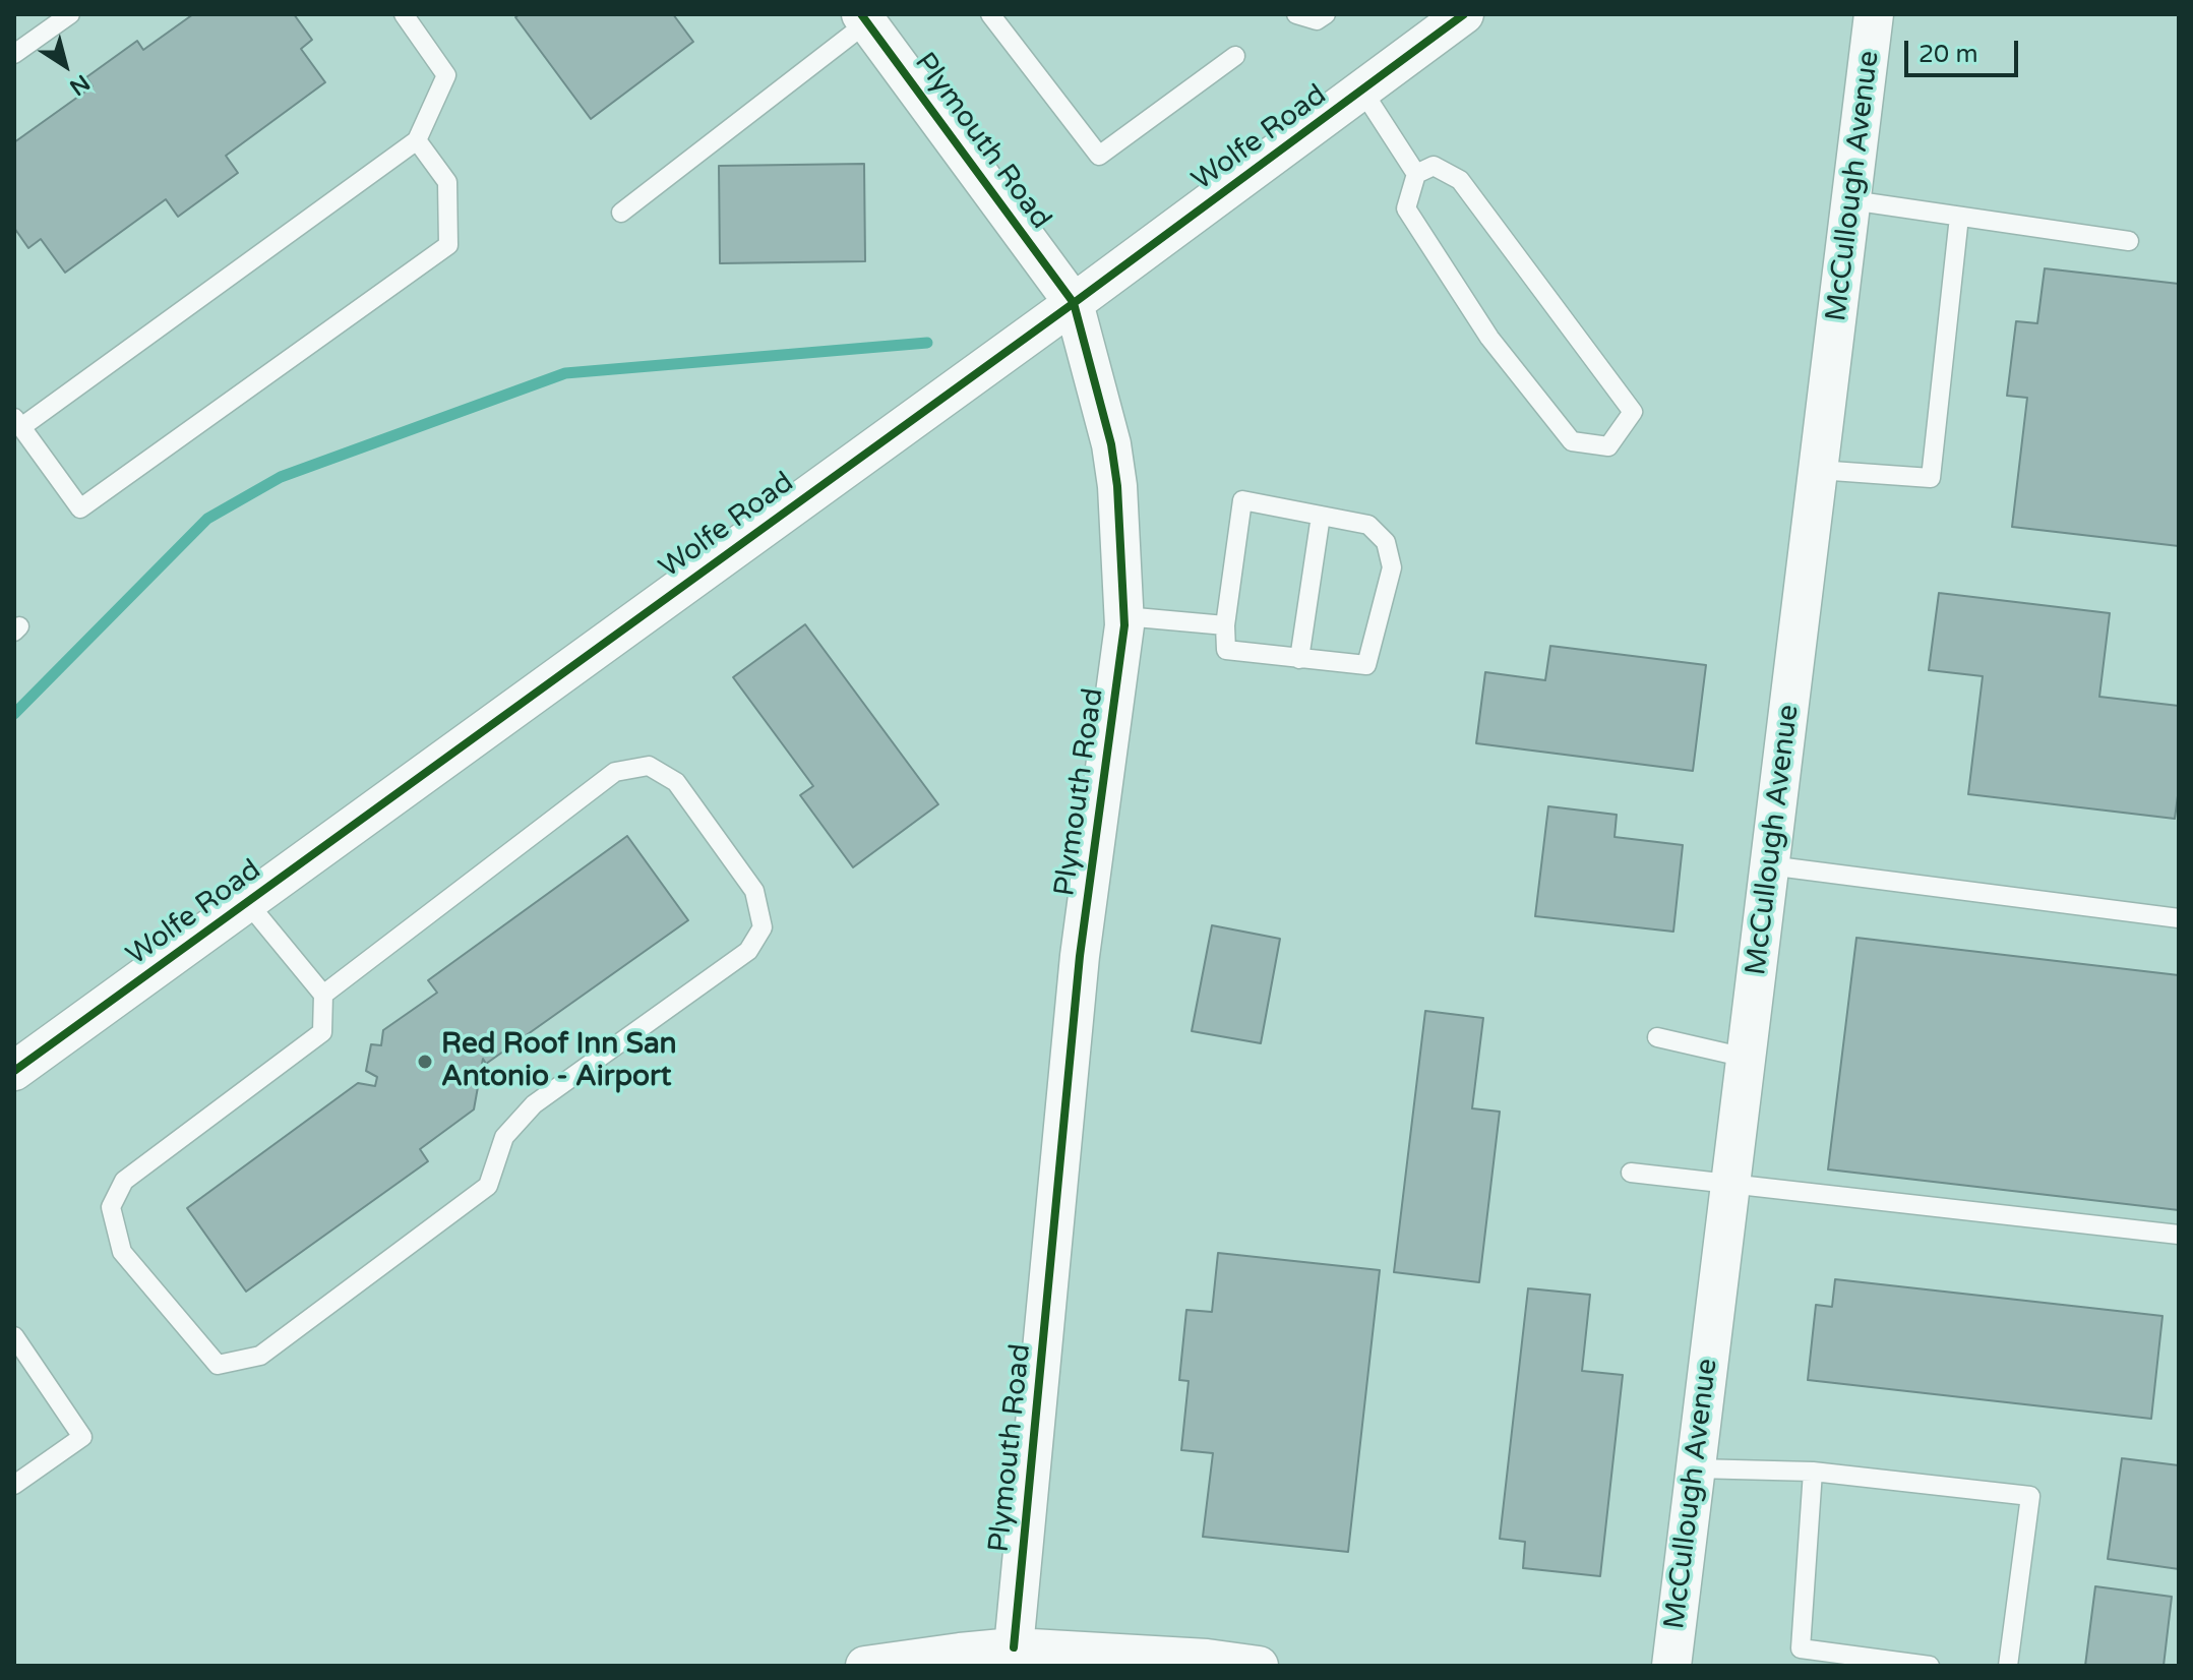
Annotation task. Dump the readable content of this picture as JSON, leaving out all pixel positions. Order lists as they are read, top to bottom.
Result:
{
  "streets": {
    "street": ["Wolfe Road", "Plymouth Road", "McCullough Avenue"]
  },
  "crossings": [
    ["Wolfe Road", "Plymouth Road"]
  ],
  "places": ["Red Roof Inn San Antonio - Airport"],
  "scale_bar": "20 m",
  "north": "bottom right"
}
